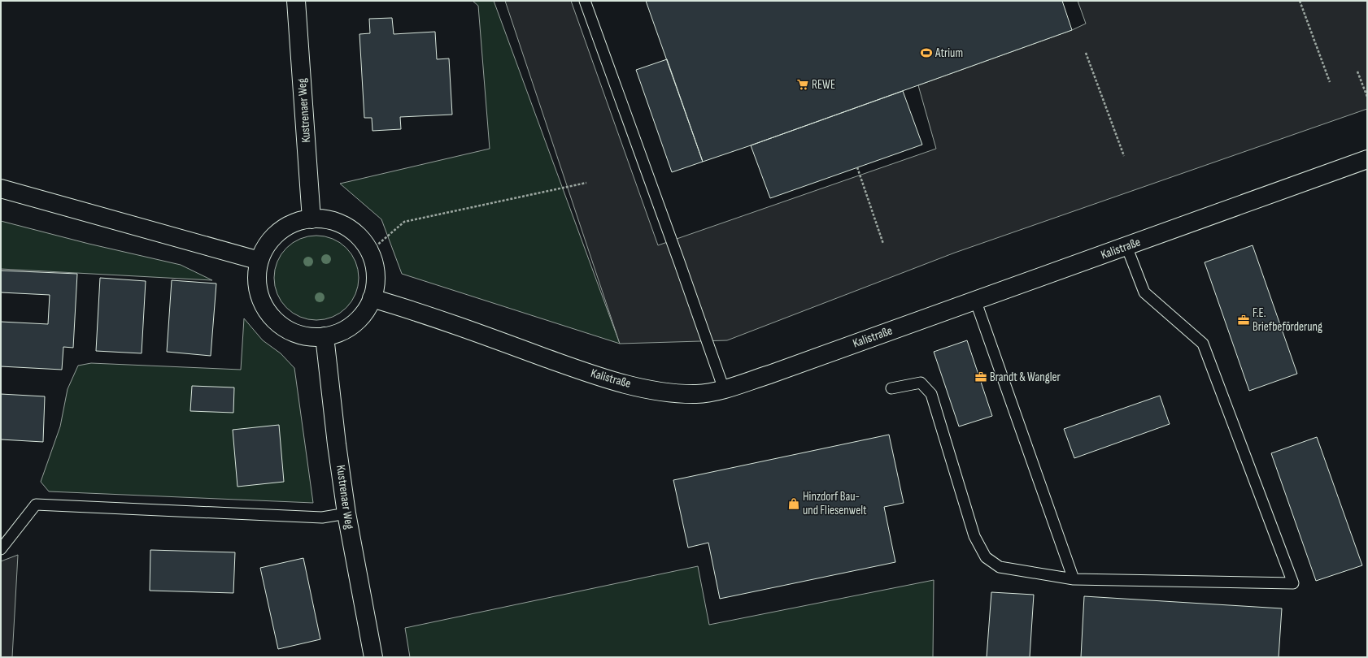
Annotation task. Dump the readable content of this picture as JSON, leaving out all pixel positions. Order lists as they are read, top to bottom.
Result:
{
  "streets": {
    "street": ["Kustrenaer Weg", "Kalistraße"]
  },
  "places": {
    "sports": ["Atrium"],
    "supermarket": ["REWE"],
    "office": ["F.E. Briefbeförderung", "Brandt & Wangler"],
    "shop": ["Hinzdorf Bau- und Fliesenwelt"]
  }
}
